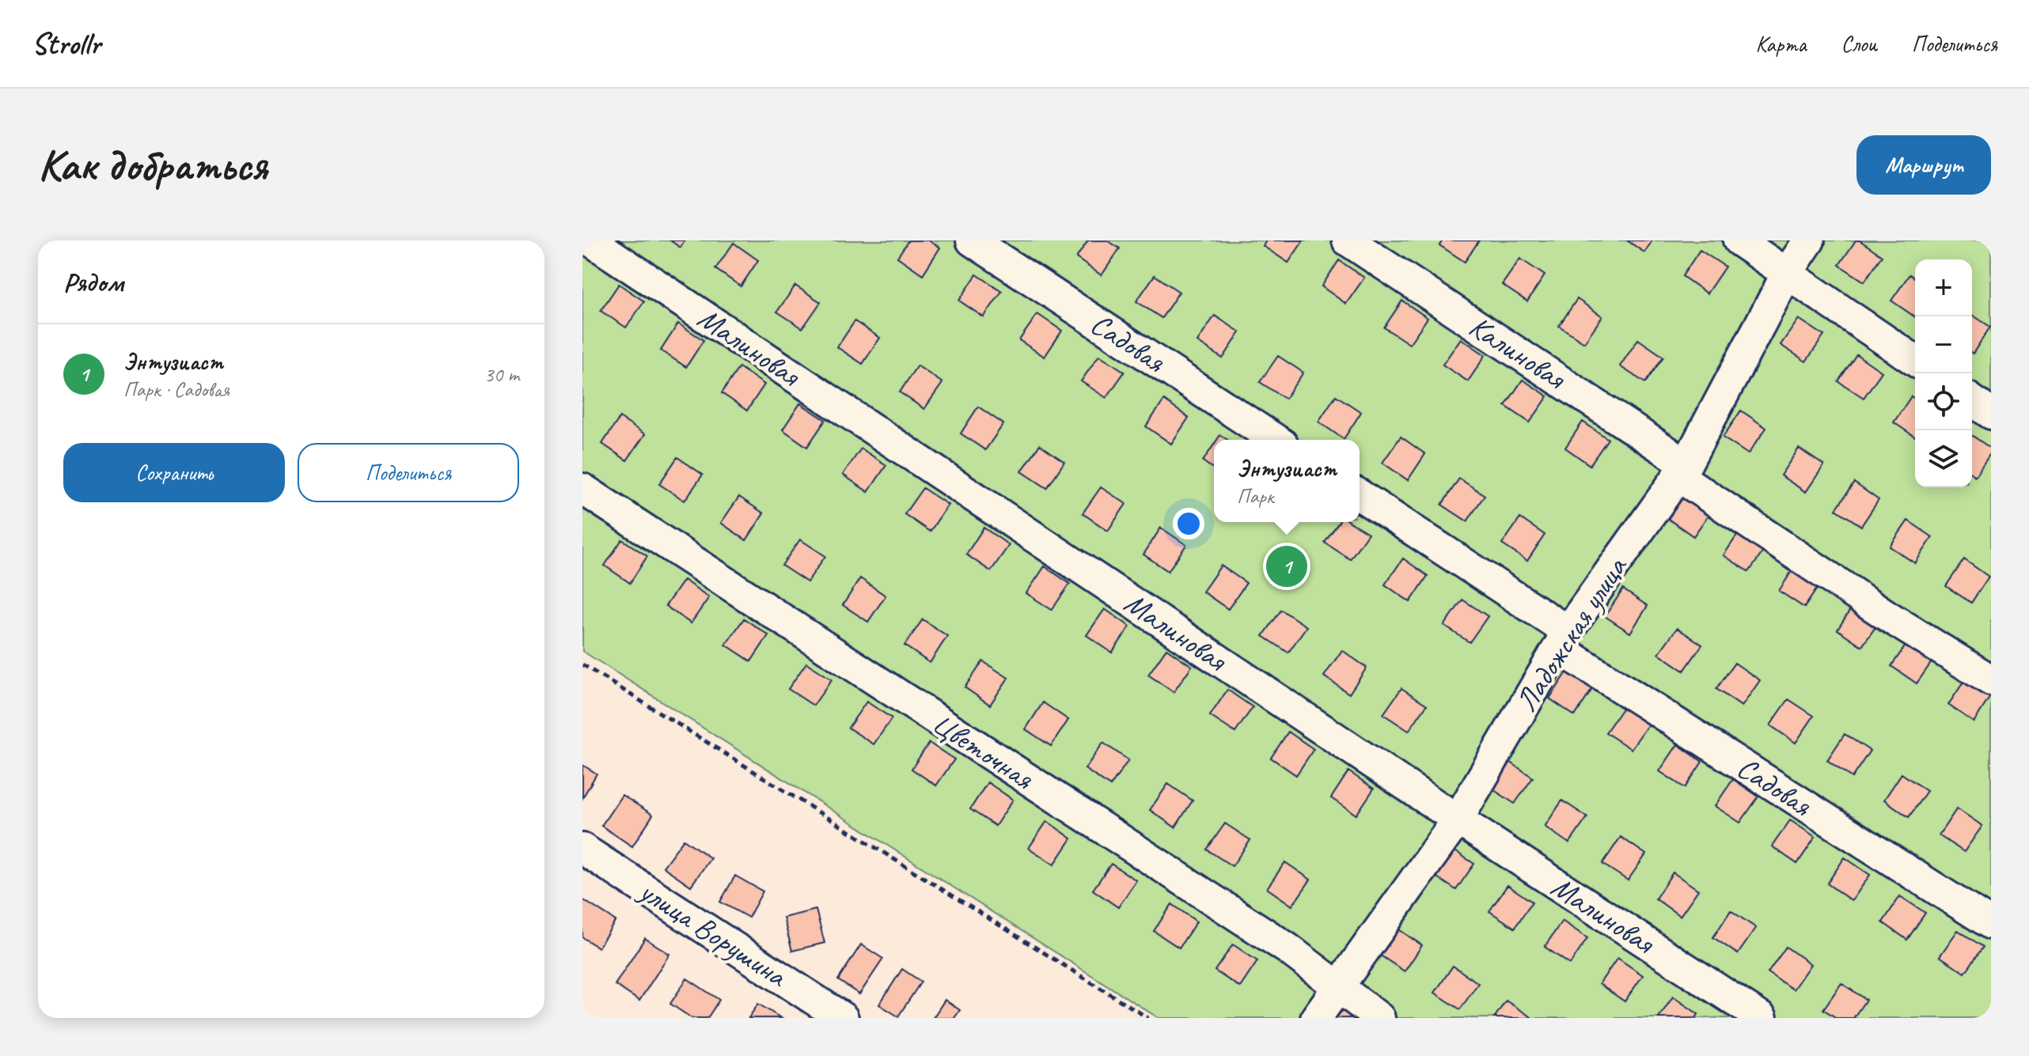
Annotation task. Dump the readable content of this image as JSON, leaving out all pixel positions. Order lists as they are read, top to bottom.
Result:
{
  "streets": {
    "street": [
      "Садовая",
      "Малиновая",
      "Калиновая",
      "Ладожская улица",
      "Цветочная",
      "улица Ворушина"
    ]
  },
  "crossings": [
    ["Садовая", "Ладожская улица"],
    ["Малиновая", "Ладожская улица"],
    ["Калиновая", "Ладожская улица"],
    ["Ладожская улица", "Цветочная"]
  ],
  "page": {
    "header": "Strollr",
    "nav": ["Карта", "Слои", "Поделиться"],
    "buttons": [
      "Маршрут",
      ["Сохранить", "Поделиться"]
    ],
    "title": "Как добраться",
    "heading": "Рядом",
    "map_buttons": ["+", "−"],
    "list": [
      {
        "mark": "1",
        "name": "Энтузиаст",
        "note": "Парк · Садовая",
        "value": "30 m"
      }
    ],
    "popup": ["Энтузиаст", "Парк"],
    "pins": "1"
  }
}
